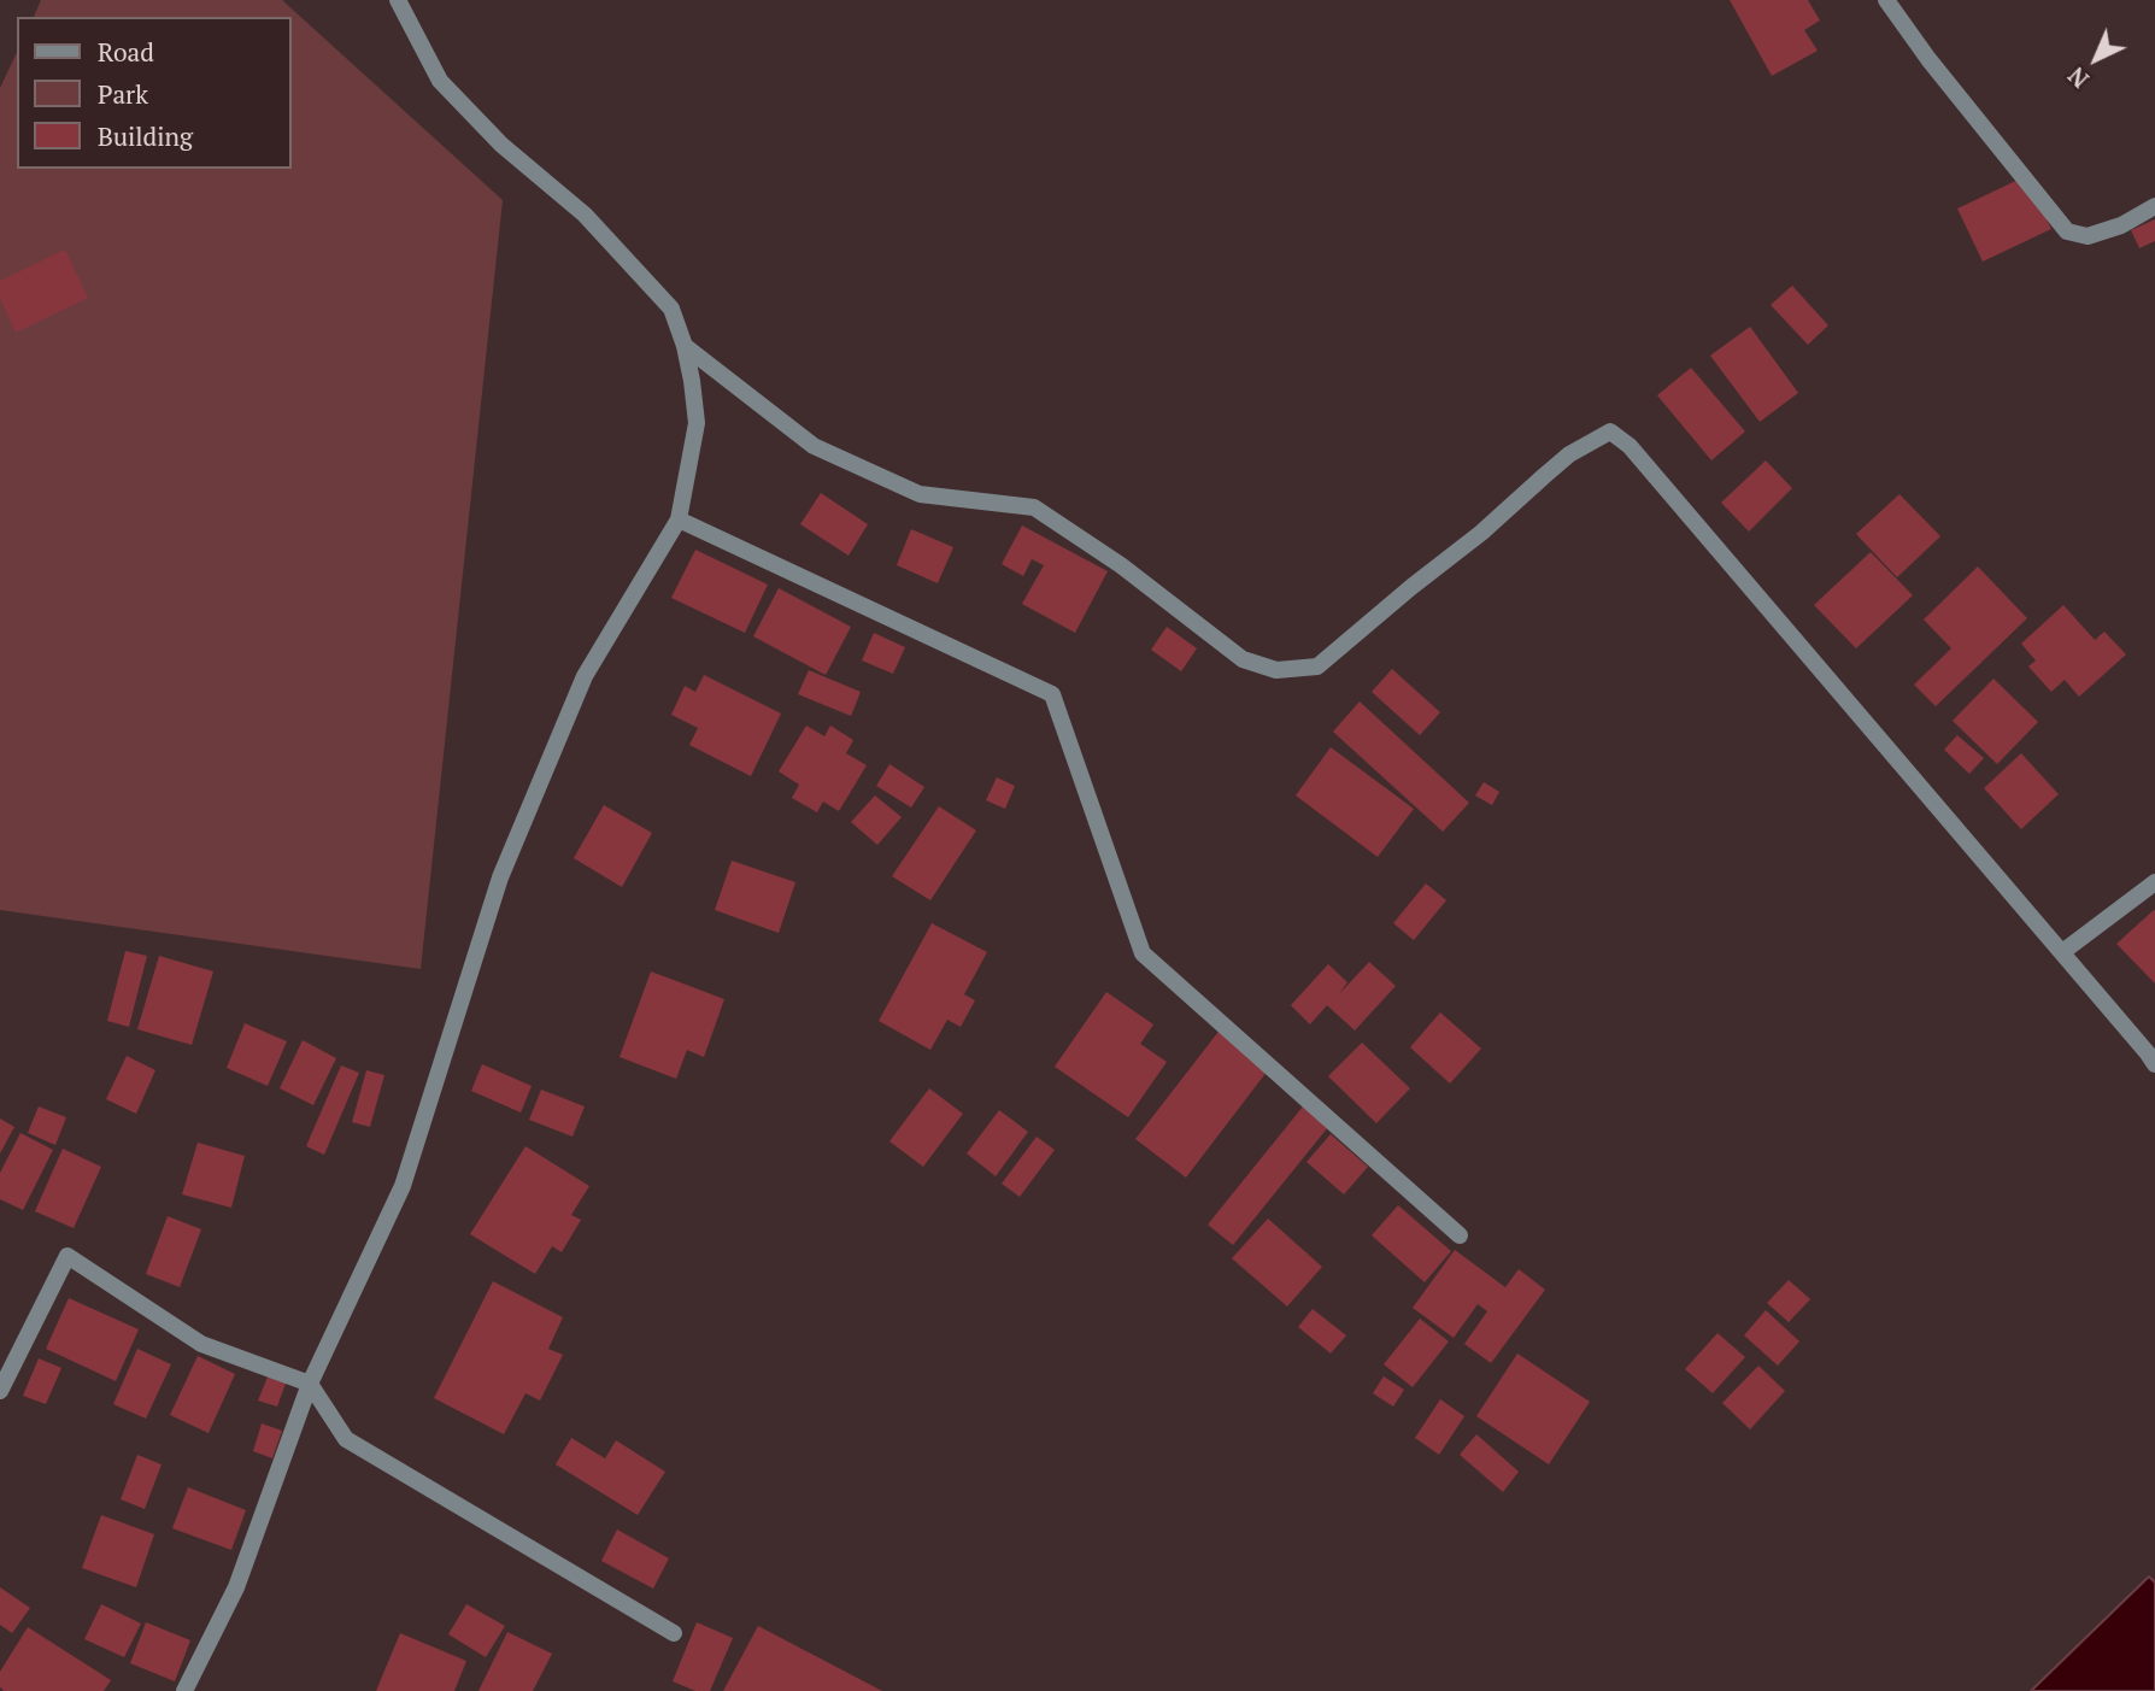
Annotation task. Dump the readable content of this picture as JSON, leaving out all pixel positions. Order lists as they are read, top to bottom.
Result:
{
  "legend": ["Road", "Park", "Building"],
  "north": "bottom left"
}
